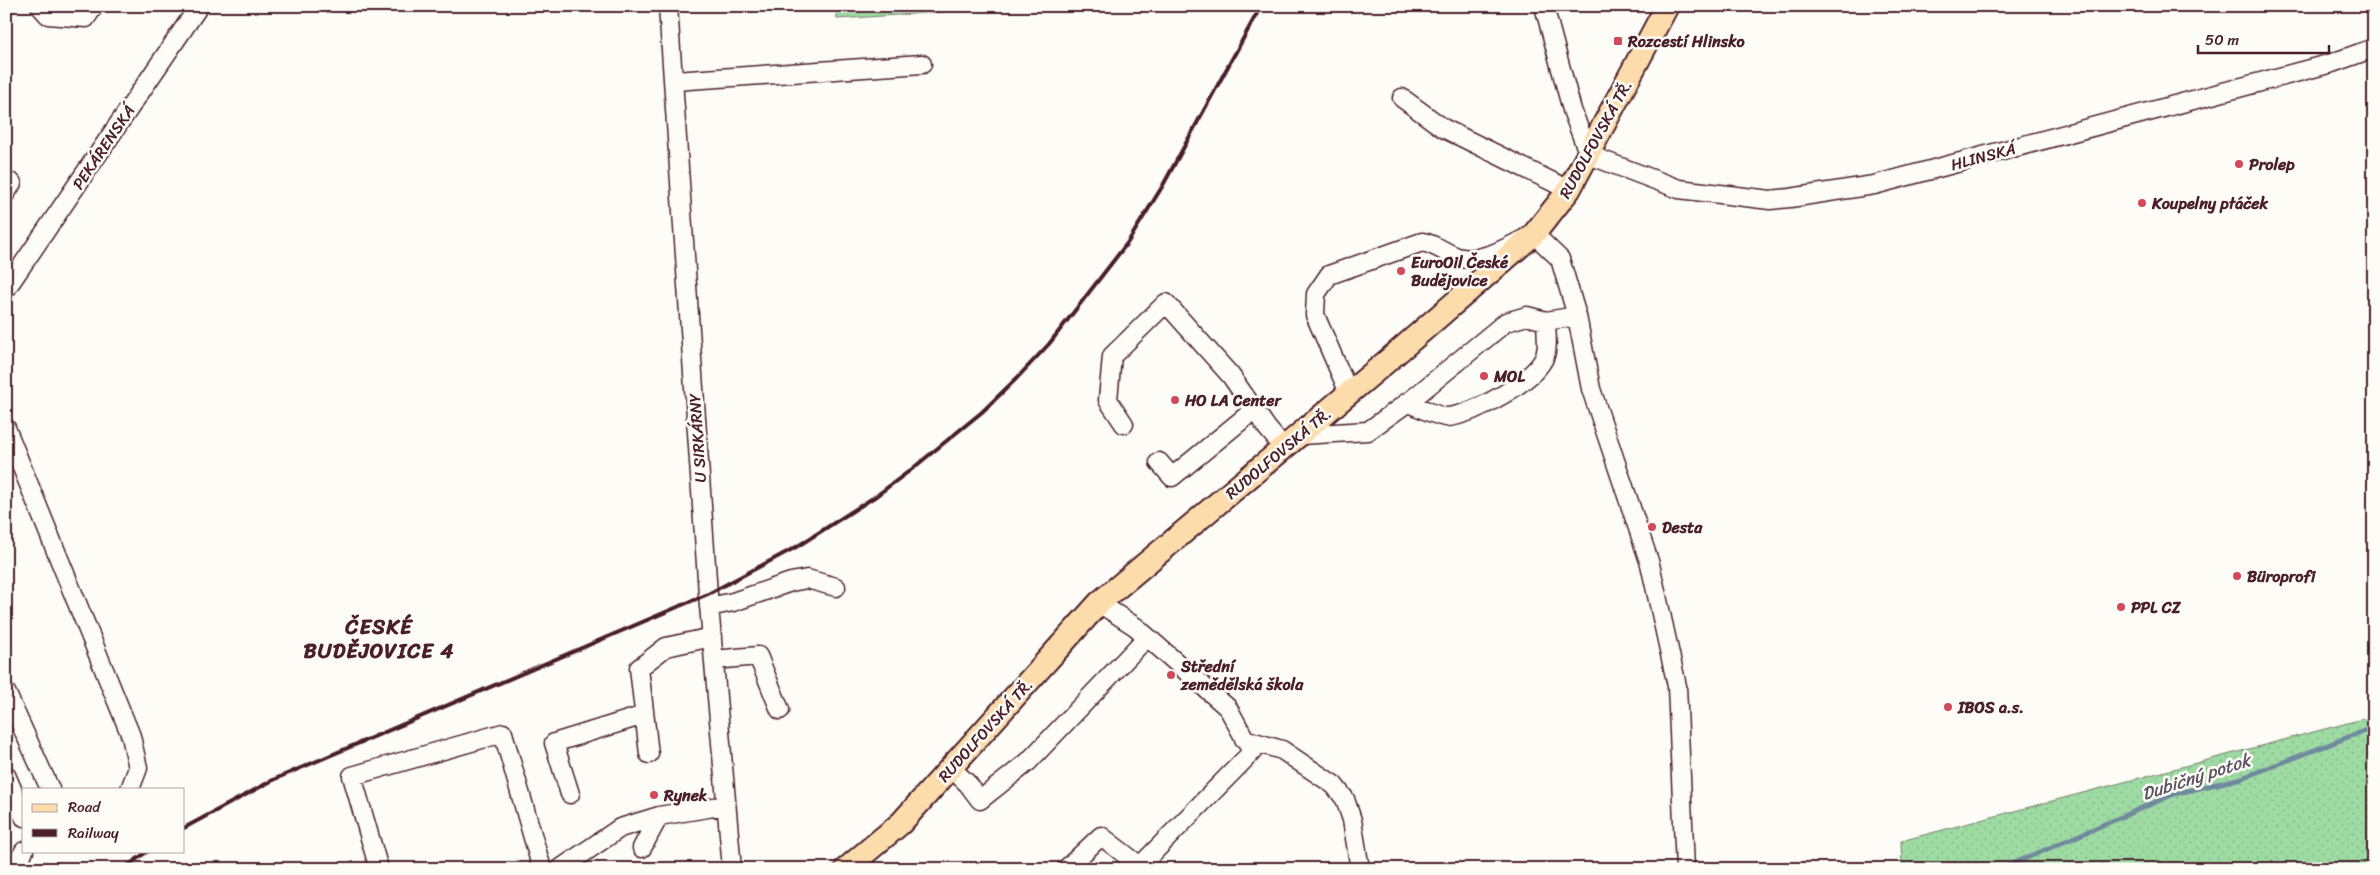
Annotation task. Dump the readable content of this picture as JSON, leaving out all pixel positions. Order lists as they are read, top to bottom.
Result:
{
  "streets": {
    "main road": ["RUDOLFOVSKÁ TŘ."],
    "street": ["PEKÁRENSKÁ", "HLINSKÁ", "U SIRKÁRNY"]
  },
  "crossings": [
    ["RUDOLFOVSKÁ TŘ.", "HLINSKÁ"]
  ],
  "districts": ["ČESKÉ BUDĚJOVICE 4"],
  "water": ["Dubičný potok"],
  "places": {
    "transit": ["Rozcestí Hlinsko"],
    "other": [
      "Prolep",
      "Koupelny ptáček",
      "EuroOil České Budějovice",
      "MOL",
      "HO LA Center",
      "Desta",
      "Büroprofi",
      "PPL CZ",
      "Střední zemědělská škola",
      "IBOS a.s.",
      "Rynek"
    ]
  },
  "legend": ["Road", "Railway"],
  "scale_bar": "50 m"
}
